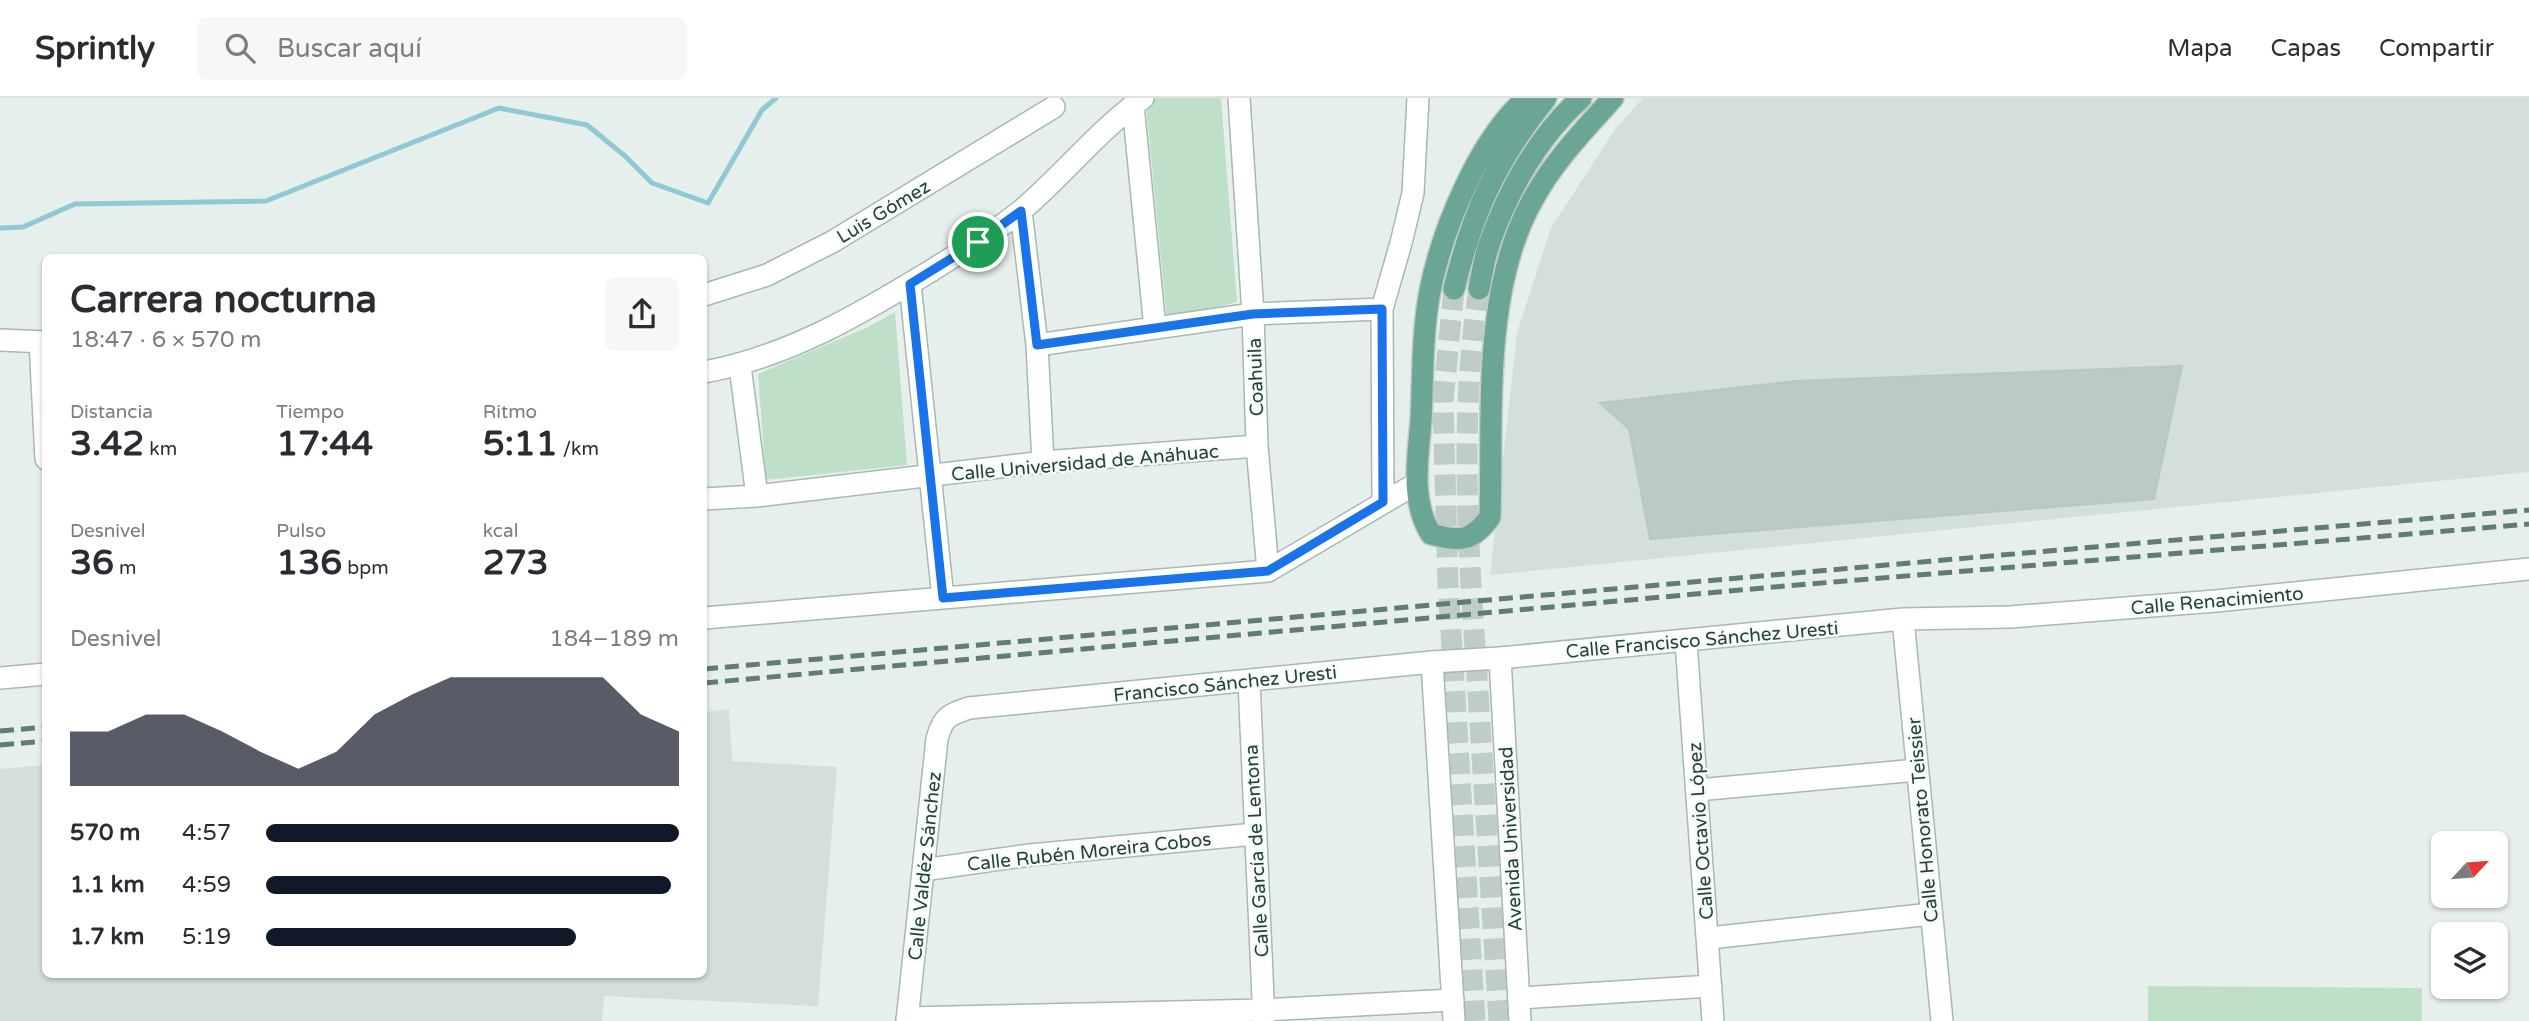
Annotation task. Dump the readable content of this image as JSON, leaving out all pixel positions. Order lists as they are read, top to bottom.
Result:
{
  "streets": {
    "street": [
      "Luis Gómez",
      "Coahuila",
      "Calle Universidad de Anáhuac",
      "Calle Renacimiento",
      "Calle Francisco Sánchez Uresti",
      "Francisco Sánchez Uresti",
      "Calle Honorato Teissier",
      "Calle Octavio López",
      "Avenida Universidad",
      "Calle Rubén Moreira Cobos",
      "Calle García de Lentona",
      "Calle Valdéz Sánchez"
    ]
  },
  "crossings": [
    ["Coahuila", "Calle Universidad de Anáhuac"],
    ["Calle Renacimiento", "Calle Francisco Sánchez Uresti"],
    ["Calle Renacimiento", "Calle Honorato Teissier"],
    ["Calle Francisco Sánchez Uresti", "Francisco Sánchez Uresti"],
    ["Calle Francisco Sánchez Uresti", "Calle Honorato Teissier"],
    ["Calle Francisco Sánchez Uresti", "Calle Octavio López"],
    ["Calle Francisco Sánchez Uresti", "Avenida Universidad"],
    ["Francisco Sánchez Uresti", "Avenida Universidad"],
    ["Francisco Sánchez Uresti", "Calle García de Lentona"],
    ["Francisco Sánchez Uresti", "Calle Valdéz Sánchez"],
    ["Calle Rubén Moreira Cobos", "Calle García de Lentona"],
    ["Calle Rubén Moreira Cobos", "Calle Valdéz Sánchez"]
  ],
  "north": "top right",
  "page": {
    "header": "Sprintly",
    "search": "Buscar aquí",
    "nav": ["Mapa", "Capas", "Compartir"],
    "heading": ["Carrera nocturna", "18:47 · 6 × 570 m"],
    "stats": [
      ["Distancia", "3.42 km"],
      ["Tiempo", "17:44"],
      ["Ritmo", "5:11 /km"],
      ["Desnivel", "36 m"],
      ["Pulso", "136 bpm"],
      ["kcal", "273"]
    ],
    "chart": ["Desnivel", "184–189 m"],
    "list": [
      {
        "name": "570 m",
        "note": "4:57"
      },
      {
        "name": "1.1 km",
        "note": "4:59"
      },
      {
        "name": "1.7 km",
        "note": "5:19"
      }
    ]
  }
}
